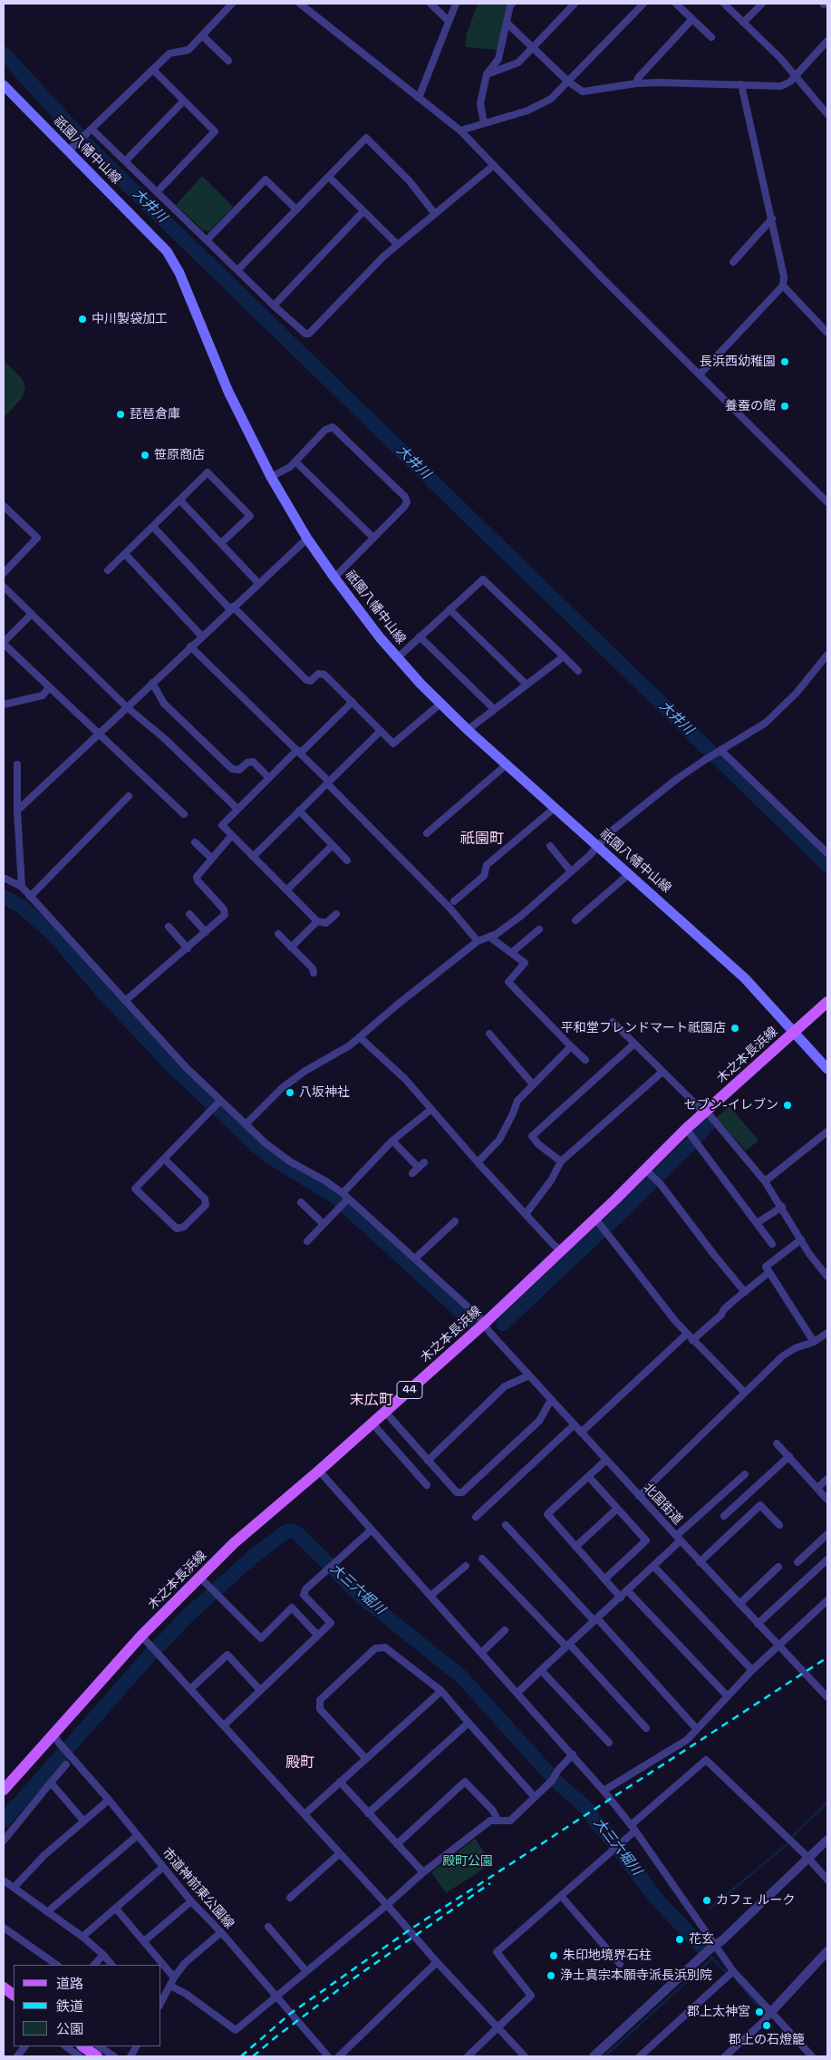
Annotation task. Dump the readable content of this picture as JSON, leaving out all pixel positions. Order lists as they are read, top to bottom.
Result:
{
  "streets": {
    "main road": ["祇園八幡中山線", "木之本長浜線", "44"],
    "street": ["北国街道", "市道神前東公園線"]
  },
  "crossings": [
    ["祇園八幡中山線", "木之本長浜線"],
    ["木之本長浜線", "北国街道"],
    ["木之本長浜線", "市道神前東公園線"]
  ],
  "districts": ["祇園町", "末広町", "殿町"],
  "water": ["大井川", "大三六堀川"],
  "parks": ["殿町公園"],
  "places": [
    "中川製袋加工",
    "長浜西幼稚園",
    "養蚕の館",
    "琵琶倉庫",
    "笹原商店",
    "平和堂フレンドマート祇園店",
    "八坂神社",
    "セブン-イレブン",
    "カフェ ルーク",
    "花玄",
    "朱印地境界石柱",
    "浄土真宗本願寺派長浜別院",
    "郡上太神宮",
    "郡上の石燈籠"
  ],
  "legend": ["道路", "鉄道", "公園"]
}
